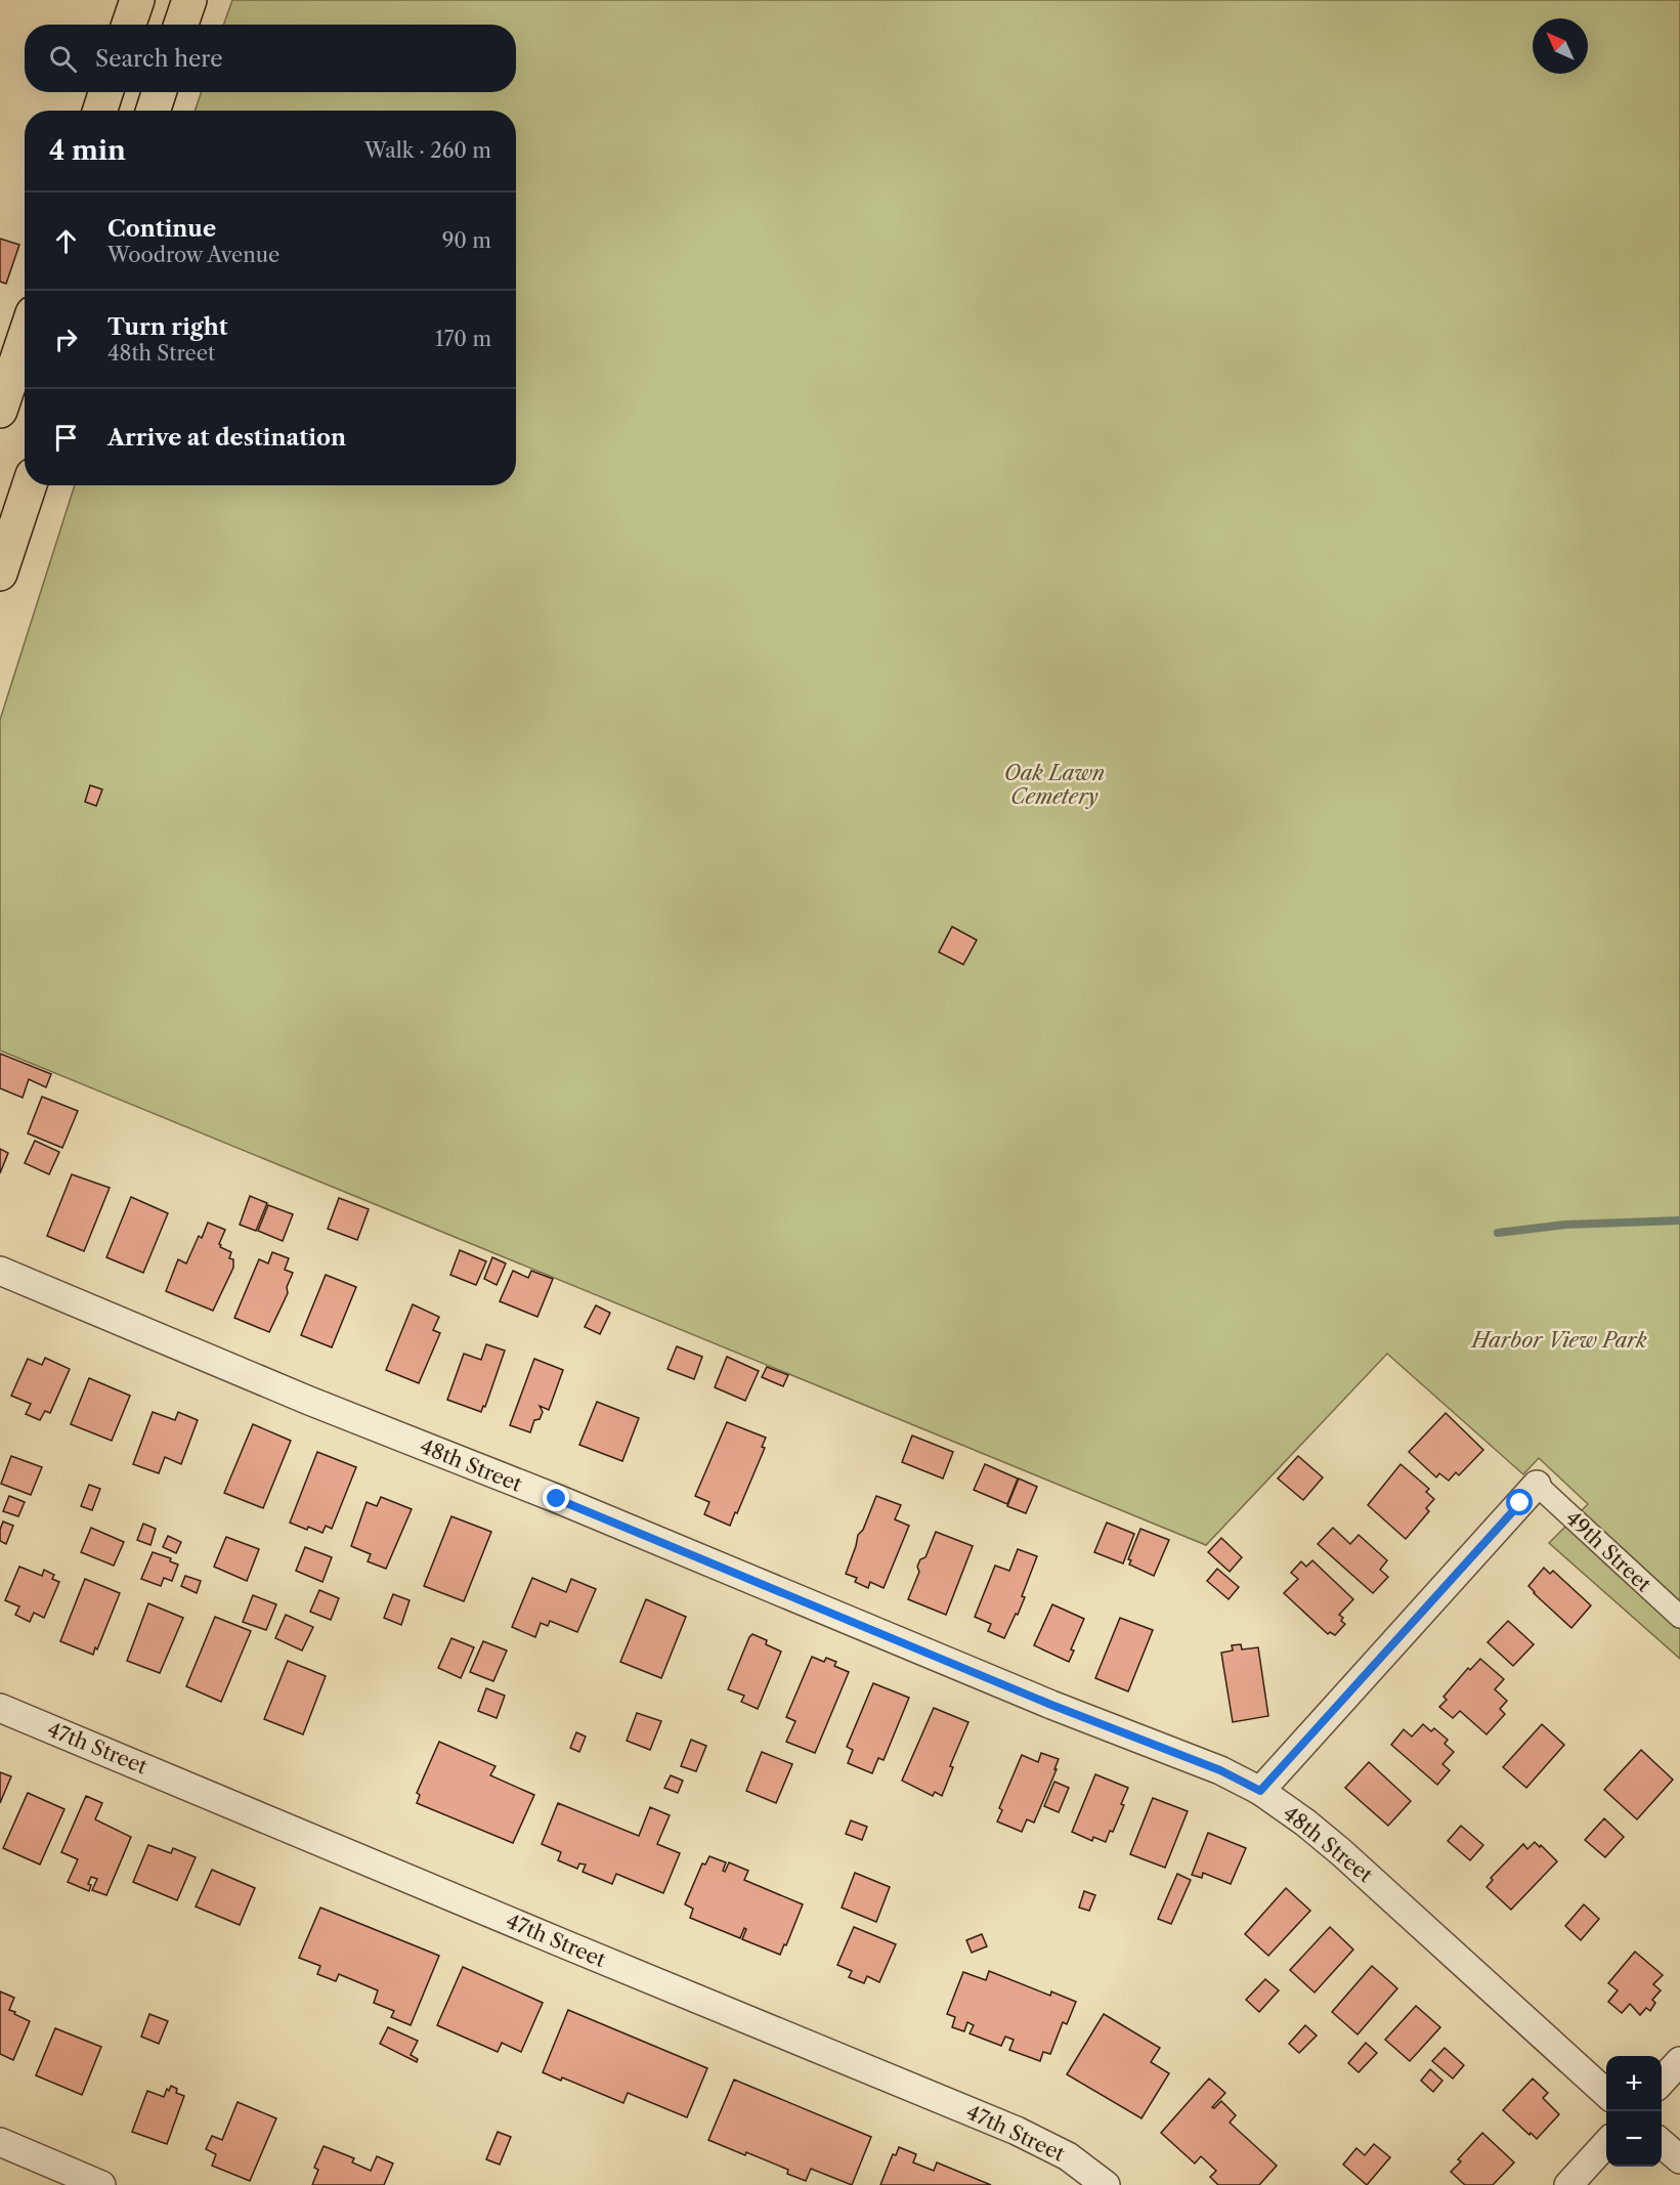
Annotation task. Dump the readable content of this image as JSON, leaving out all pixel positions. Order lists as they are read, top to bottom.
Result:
{
  "streets": {
    "street": ["48th Street", "49th Street", "47th Street"]
  },
  "parks": ["Oak Lawn Cemetery", "Harbor View Park"],
  "north": "top left",
  "page": {
    "search": "Search here",
    "heading": ["4 min", "Walk · 260 m"],
    "list": [
      ["Continue", "Woodrow Avenue", "90 m"],
      ["Turn right", "48th Street", "170 m"],
      "Arrive at destination"
    ],
    "map_buttons": ["+", "−"]
  }
}
